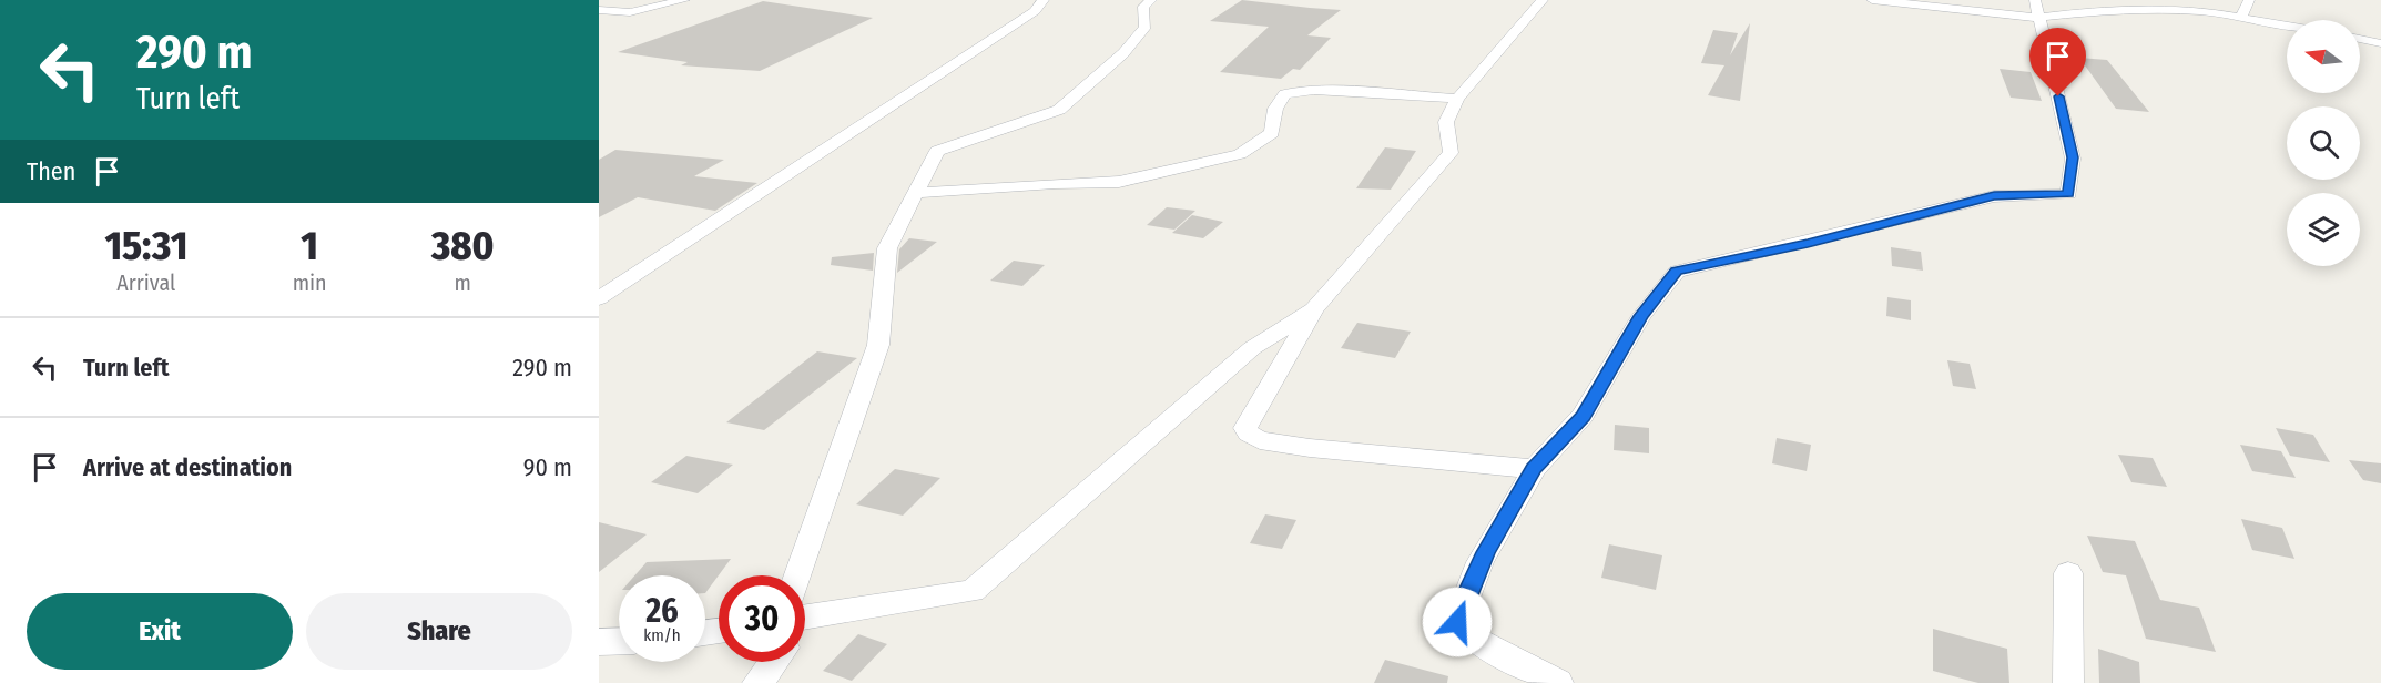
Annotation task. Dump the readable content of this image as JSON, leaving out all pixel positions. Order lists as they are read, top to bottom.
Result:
{
  "north": "left",
  "page": {
    "turn": ["290 m", "Turn left"],
    "then": "Then",
    "eta": [
      "15:31",
      "Arrival",
      "1",
      "min",
      "380",
      "m"
    ],
    "list": [
      {
        "name": "Turn left",
        "value": "290 m"
      },
      {
        "name": "Arrive at destination",
        "value": "90 m"
      }
    ],
    "speed": "26 km/h",
    "limit": "30",
    "buttons": ["Exit", "Share"]
  }
}
